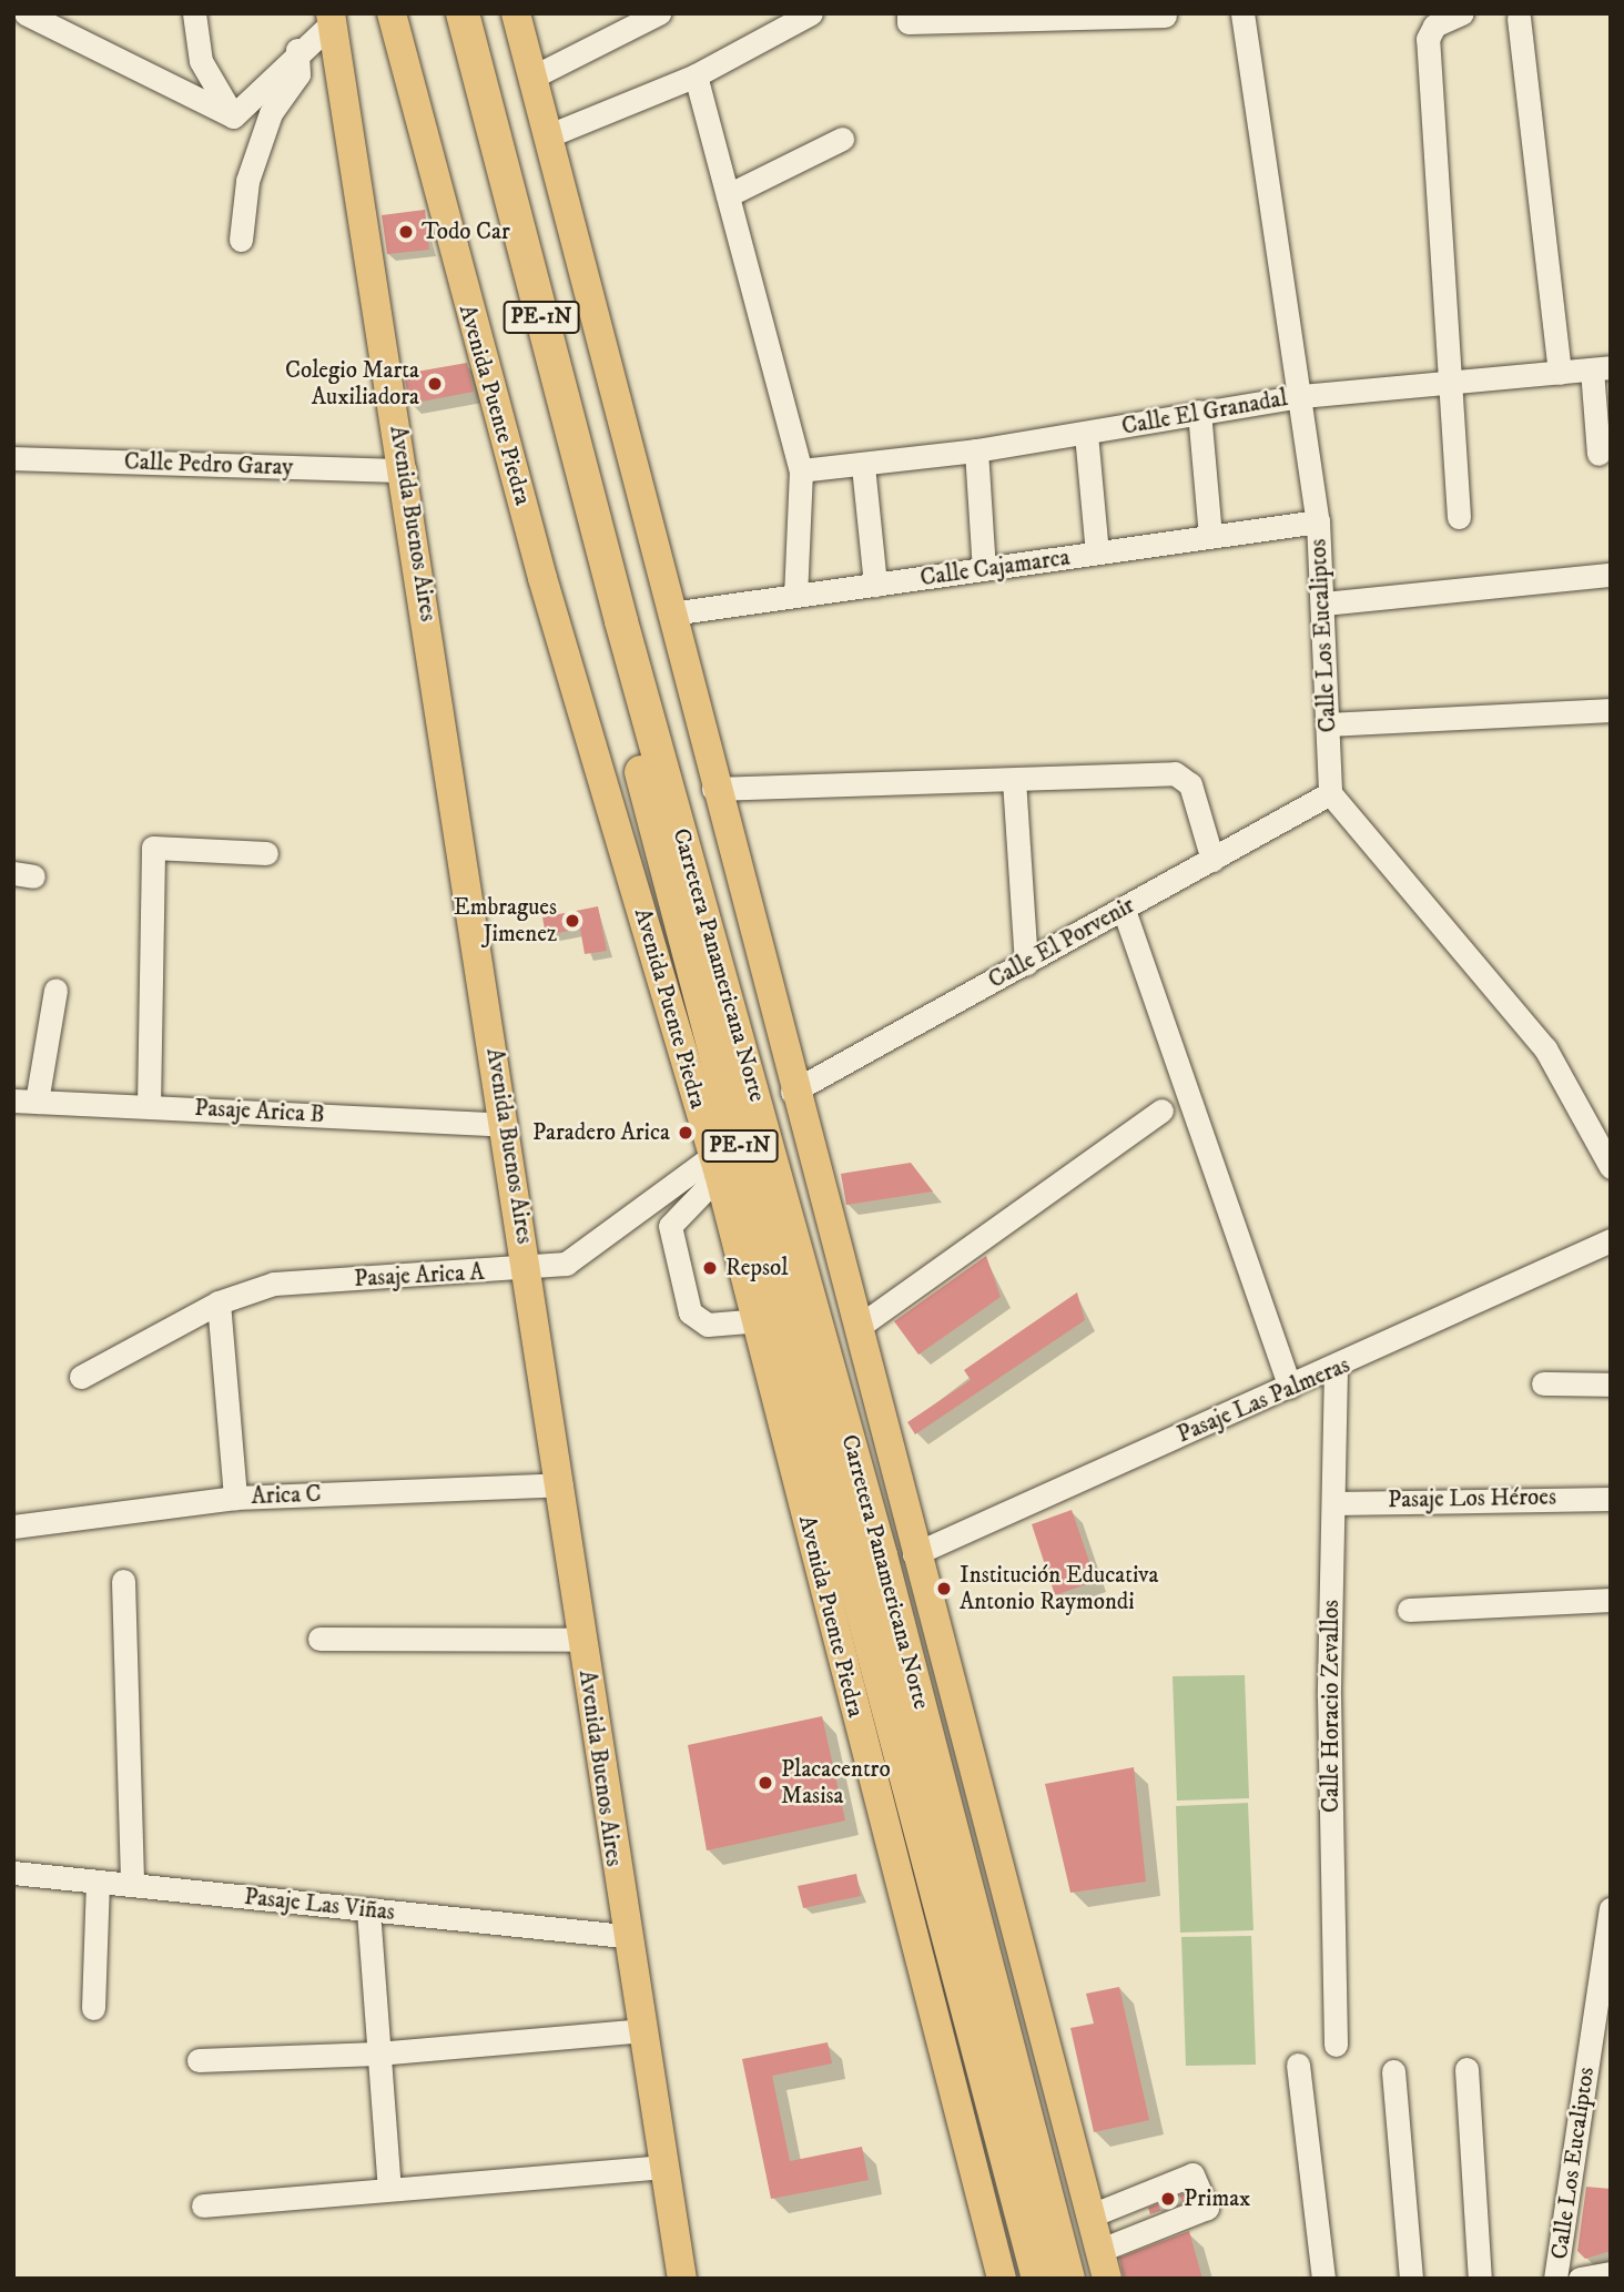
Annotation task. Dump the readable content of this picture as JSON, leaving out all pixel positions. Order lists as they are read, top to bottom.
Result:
{
  "streets": {
    "highway": ["PE-1N", "Carretera Panamericana Norte"],
    "main road": ["Avenida Puente Piedra", "Avenida Buenos Aires"],
    "street": [
      "Calle El Granadal",
      "Calle Pedro Garay",
      "Calle Cajamarca",
      "Calle Los Eucaliptos",
      "Calle El Porvenir",
      "Pasaje Arica B",
      "Pasaje Arica A",
      "Pasaje Las Palmeras",
      "Arica C",
      "Pasaje Los Héroes",
      "Calle Horacio Zevallos",
      "Pasaje Las Viñas"
    ]
  },
  "crossings": [
    ["Avenida Puente Piedra", "Carretera Panamericana Norte"],
    ["Avenida Puente Piedra", "Pasaje Arica A"],
    ["Calle El Granadal", "Calle Los Eucaliptos"],
    ["Calle Pedro Garay", "Avenida Buenos Aires"],
    ["Avenida Buenos Aires", "Pasaje Arica B"],
    ["Avenida Buenos Aires", "Pasaje Arica A"],
    ["Avenida Buenos Aires", "Arica C"],
    ["Avenida Buenos Aires", "Pasaje Las Viñas"],
    ["Calle Cajamarca", "Calle Los Eucaliptos"],
    ["Calle Los Eucaliptos", "Calle El Porvenir"],
    ["Carretera Panamericana Norte", "Pasaje Arica A"],
    ["Pasaje Las Palmeras", "Calle Horacio Zevallos"],
    ["Pasaje Los Héroes", "Calle Horacio Zevallos"]
  ],
  "places": [
    "Todo Car",
    "Colegio Marta Auxiliadora",
    "Embragues Jimenez",
    "Paradero Arica",
    "Repsol",
    "Institución Educativa Antonio Raymondi",
    "Placacentro Masisa",
    "Primax"
  ]
}
